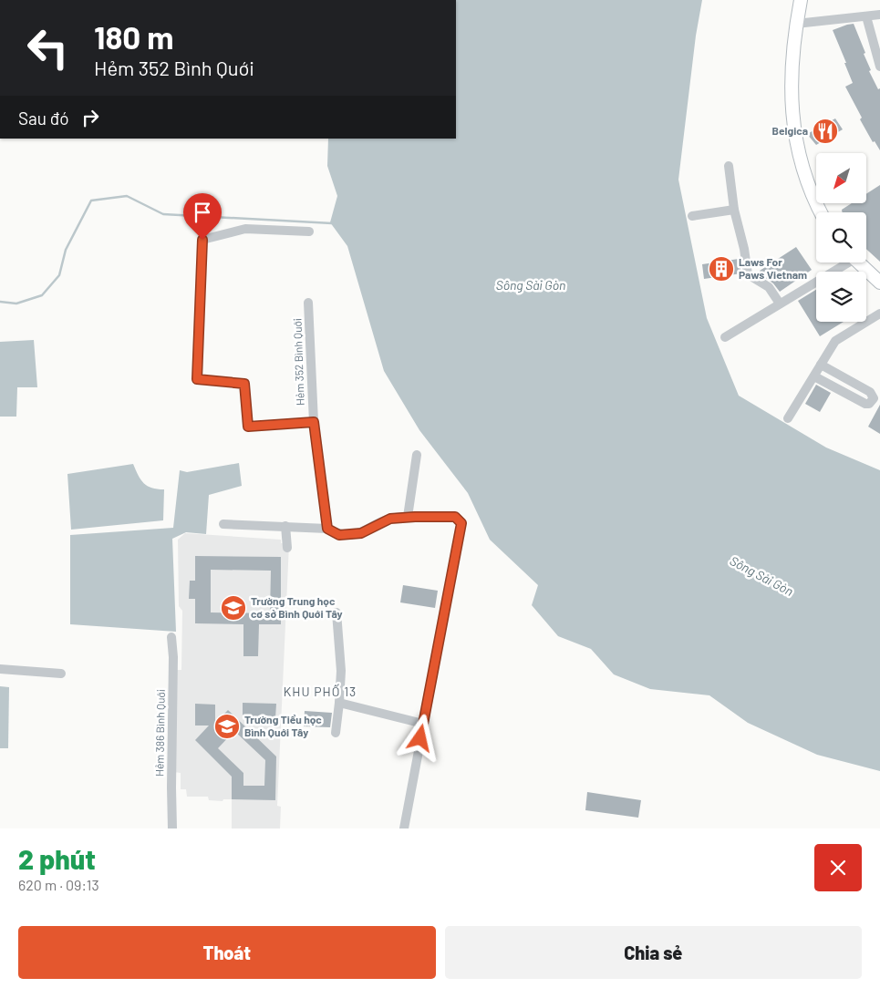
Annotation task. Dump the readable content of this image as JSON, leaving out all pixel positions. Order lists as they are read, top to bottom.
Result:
{
  "streets": {
    "street": ["Hẻm 352 Bình Quới", "Hẻm 386 Bình Quới"]
  },
  "districts": ["KHU PHỐ 13"],
  "water": ["Sông Sài Gòn"],
  "places": {
    "restaurant": ["Belgica"],
    "building": ["Laws For Paws Vietnam"],
    "school or university": ["Trường Trung học cơ sở Bình Quới Tây", "Trường Tiểu học Bình Quới Tây"]
  },
  "north": "bottom left",
  "page": {
    "turn": ["180 m", "Hẻm 352 Bình Quới"],
    "then": "Sau đó",
    "heading": ["2 phút", "620 m · 09:13"],
    "buttons": ["Thoát", "Chia sẻ"]
  }
}
